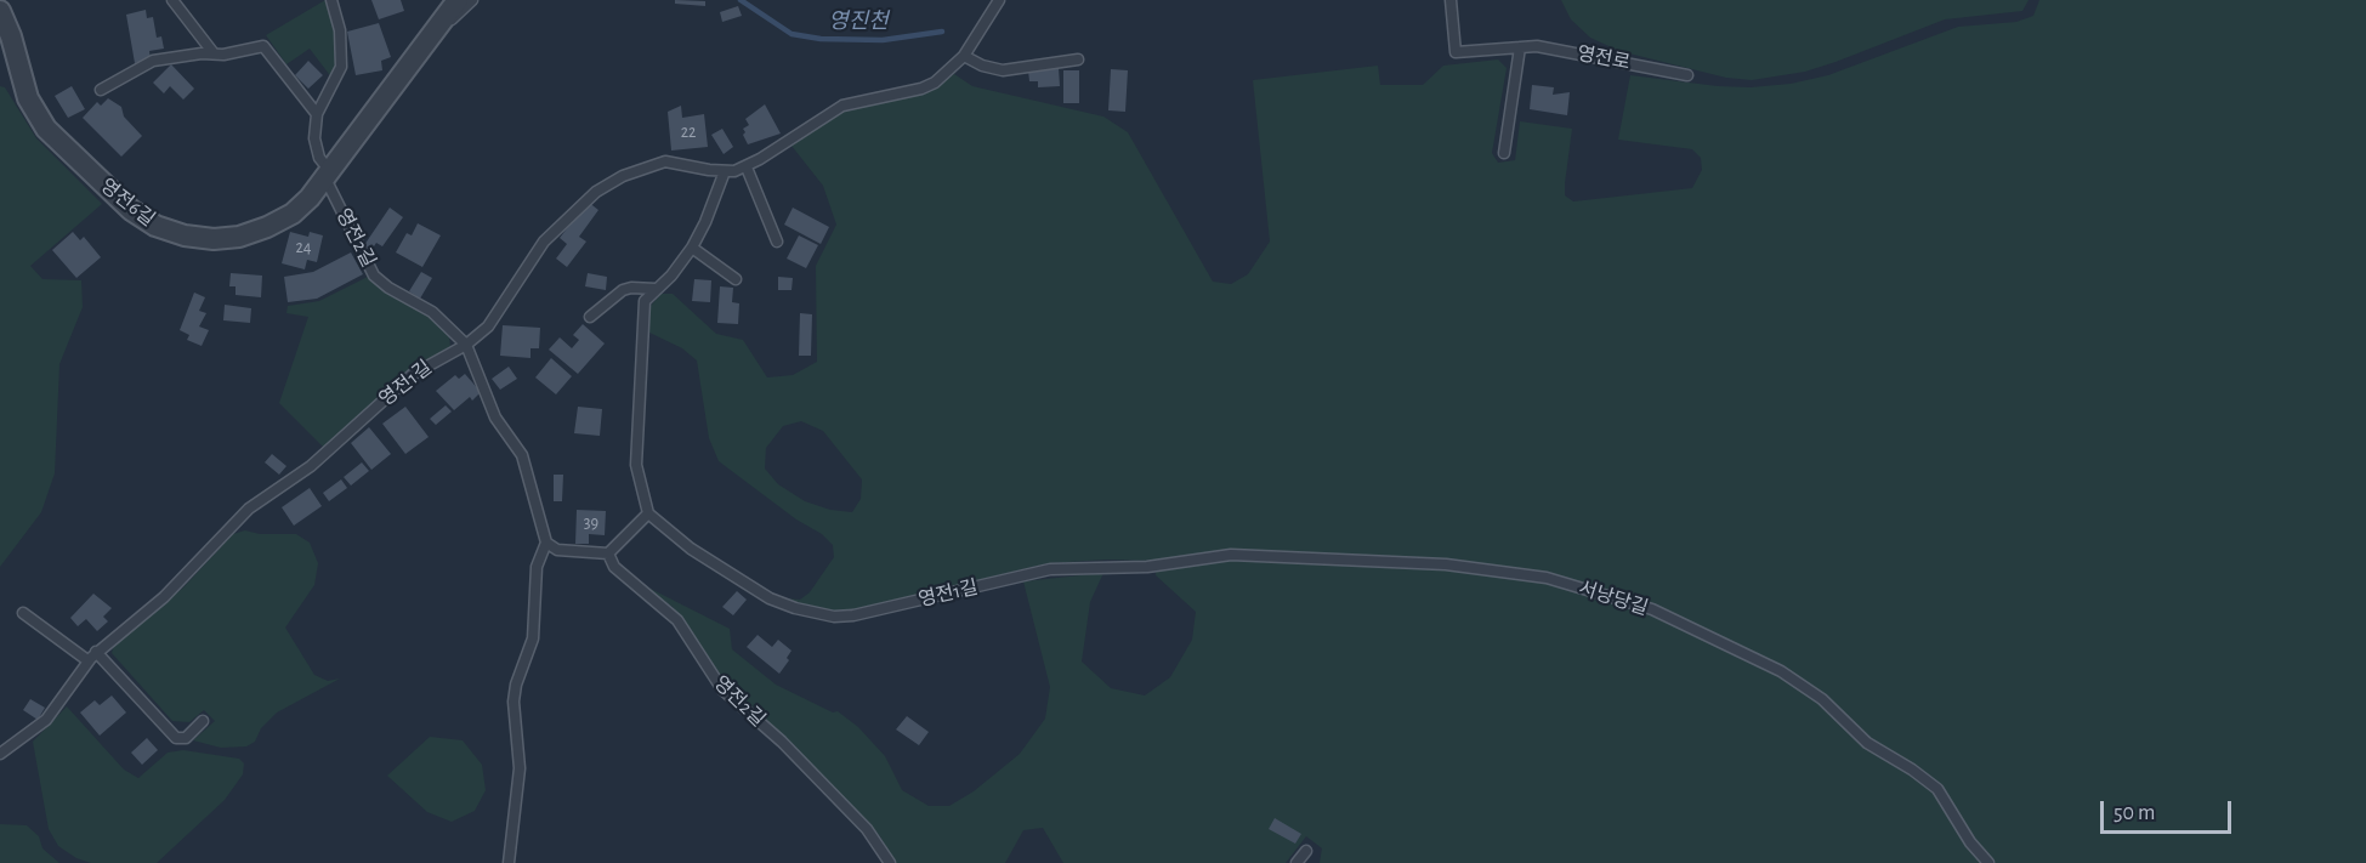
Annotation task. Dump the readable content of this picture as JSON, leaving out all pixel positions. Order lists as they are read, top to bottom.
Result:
{
  "streets": {
    "street": ["영전6길"],
    "lane": [
      "영전로",
      "영전2길",
      "영전1길",
      "서낭당길"
    ]
  },
  "crossings": [
    ["영전6길", "영전2길"],
    ["영전2길", "영전1길"],
    ["영전1길", "서낭당길"]
  ],
  "water": ["영진천"],
  "house_numbers": ["22", "24", "39"],
  "scale_bar": "50 m"
}
